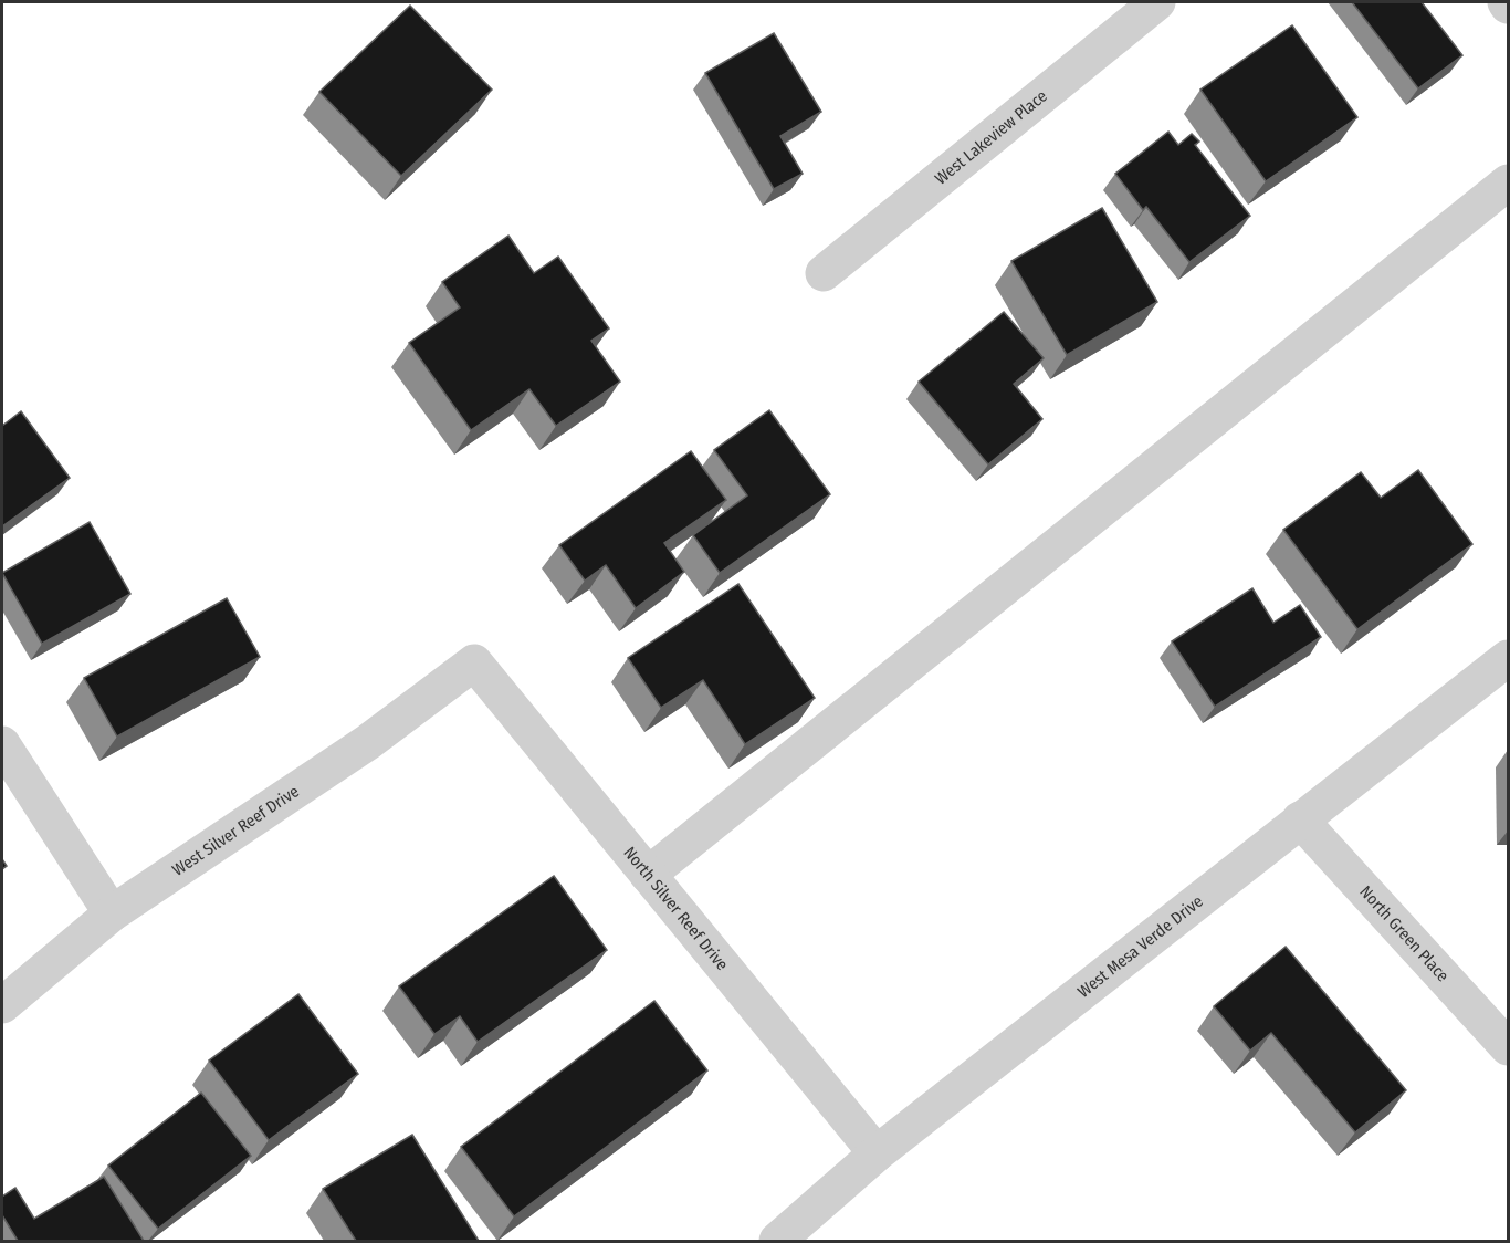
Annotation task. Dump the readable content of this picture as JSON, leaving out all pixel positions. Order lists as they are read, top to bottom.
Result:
{
  "streets": {
    "street": [
      "West Lakeview Place",
      "West Silver Reef Drive",
      "North Silver Reef Drive",
      "North Green Place",
      "West Mesa Verde Drive"
    ]
  },
  "crossings": [
    ["West Silver Reef Drive", "North Silver Reef Drive"],
    ["North Silver Reef Drive", "West Mesa Verde Drive"],
    ["North Green Place", "West Mesa Verde Drive"]
  ]
}
